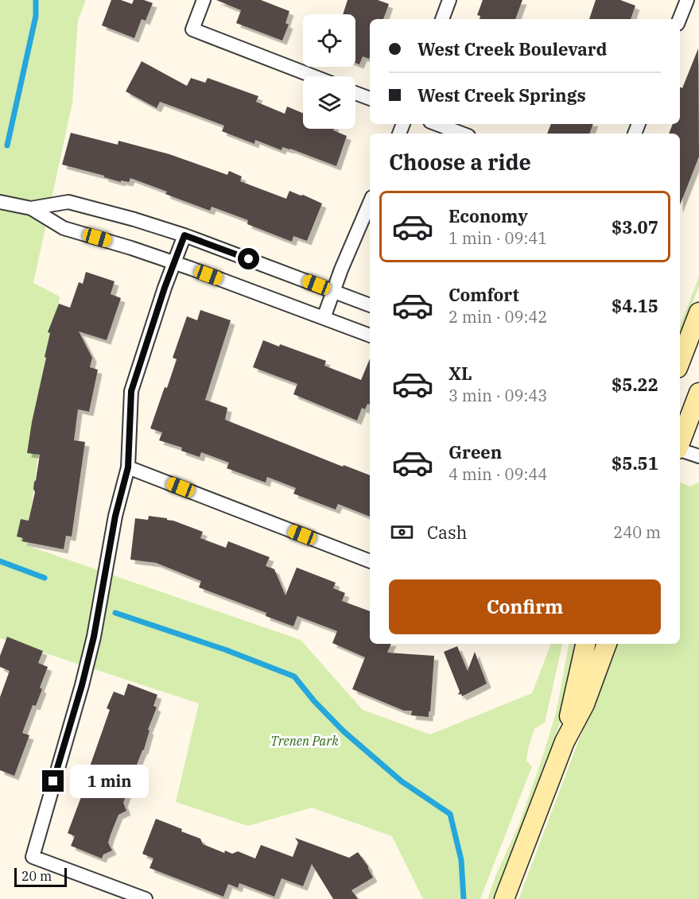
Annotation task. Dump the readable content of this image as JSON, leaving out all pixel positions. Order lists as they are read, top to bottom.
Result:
{
  "parks": ["Trenen Park"],
  "scale_bar": "20 m",
  "page": {
    "banner": ["West Creek Boulevard", "West Creek Springs"],
    "heading": "Choose a ride",
    "list": [
      {
        "name": "Economy",
        "note": "1 min · 09:41",
        "value": "$3.07"
      },
      {
        "name": "Comfort",
        "note": "2 min · 09:42",
        "value": "$4.15"
      },
      {
        "name": "XL",
        "note": "3 min · 09:43",
        "value": "$5.22"
      },
      {
        "name": "Green",
        "note": "4 min · 09:44",
        "value": "$5.51"
      }
    ],
    "pay": ["Cash", "240 m"],
    "buttons": "Confirm",
    "bubble": "1 min",
    "scale": "20 m"
  }
}
